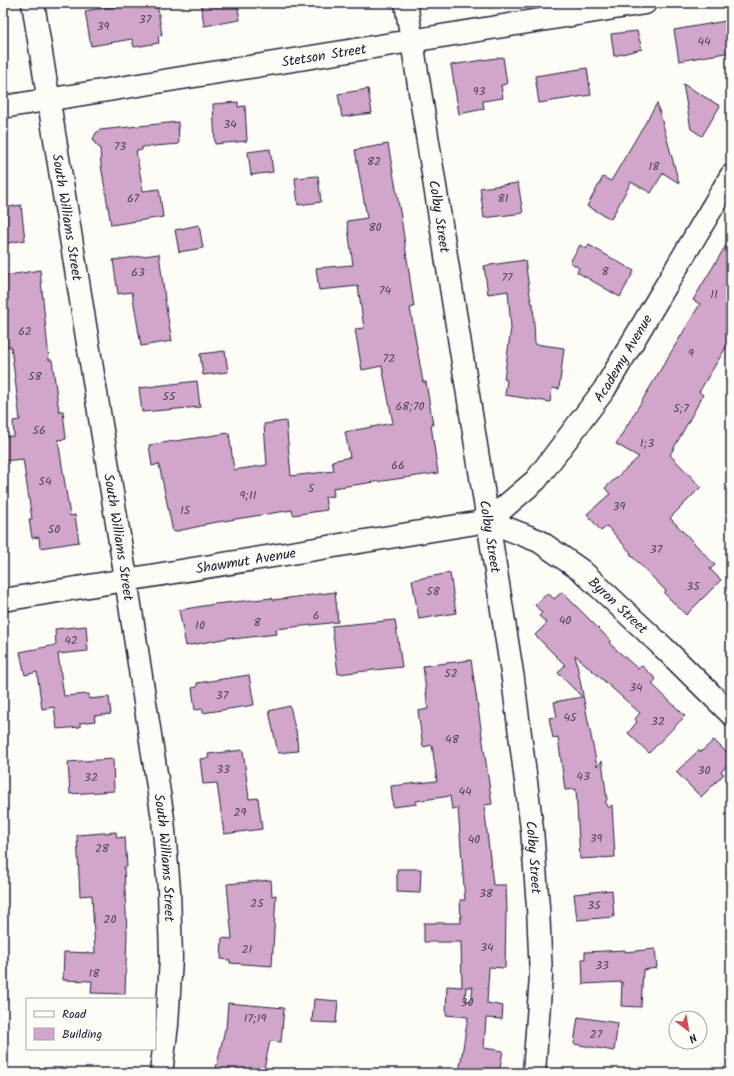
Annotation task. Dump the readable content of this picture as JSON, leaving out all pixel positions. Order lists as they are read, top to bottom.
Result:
{
  "streets": {
    "street": [
      "Stetson Street",
      "Colby Street",
      "South Williams Street",
      "Academy Avenue",
      "Shawmut Avenue",
      "Byron Street"
    ]
  },
  "crossings": [
    ["Stetson Street", "Colby Street"],
    ["Stetson Street", "South Williams Street"],
    ["Colby Street", "Academy Avenue"],
    ["Colby Street", "Shawmut Avenue"],
    ["Colby Street", "Byron Street"],
    ["South Williams Street", "Shawmut Avenue"],
    ["Academy Avenue", "Shawmut Avenue"],
    ["Academy Avenue", "Byron Street"],
    ["Shawmut Avenue", "Byron Street"]
  ],
  "house_numbers": [
    "37",
    "39",
    "44",
    "93",
    "34",
    "73",
    "82",
    "18",
    "67",
    "81",
    "80",
    "8",
    "63",
    "77",
    "74",
    "11",
    "62",
    "9",
    "72",
    "58",
    "55",
    "68;70",
    "5;7",
    "56",
    "1;3",
    "66",
    "54",
    "5",
    "9;11",
    "39",
    "15",
    "50",
    "37",
    "35",
    "58",
    "6",
    "40",
    "8",
    "10",
    "42",
    "52",
    "34",
    "37",
    "45",
    "32",
    "48",
    "33",
    "30",
    "43",
    "32",
    "44",
    "29",
    "39",
    "40",
    "28",
    "38",
    "25",
    "35",
    "20",
    "34",
    "21",
    "33",
    "18",
    "30",
    "17;19",
    "27"
  ],
  "legend": ["Road", "Building"],
  "north": "bottom right"
}
